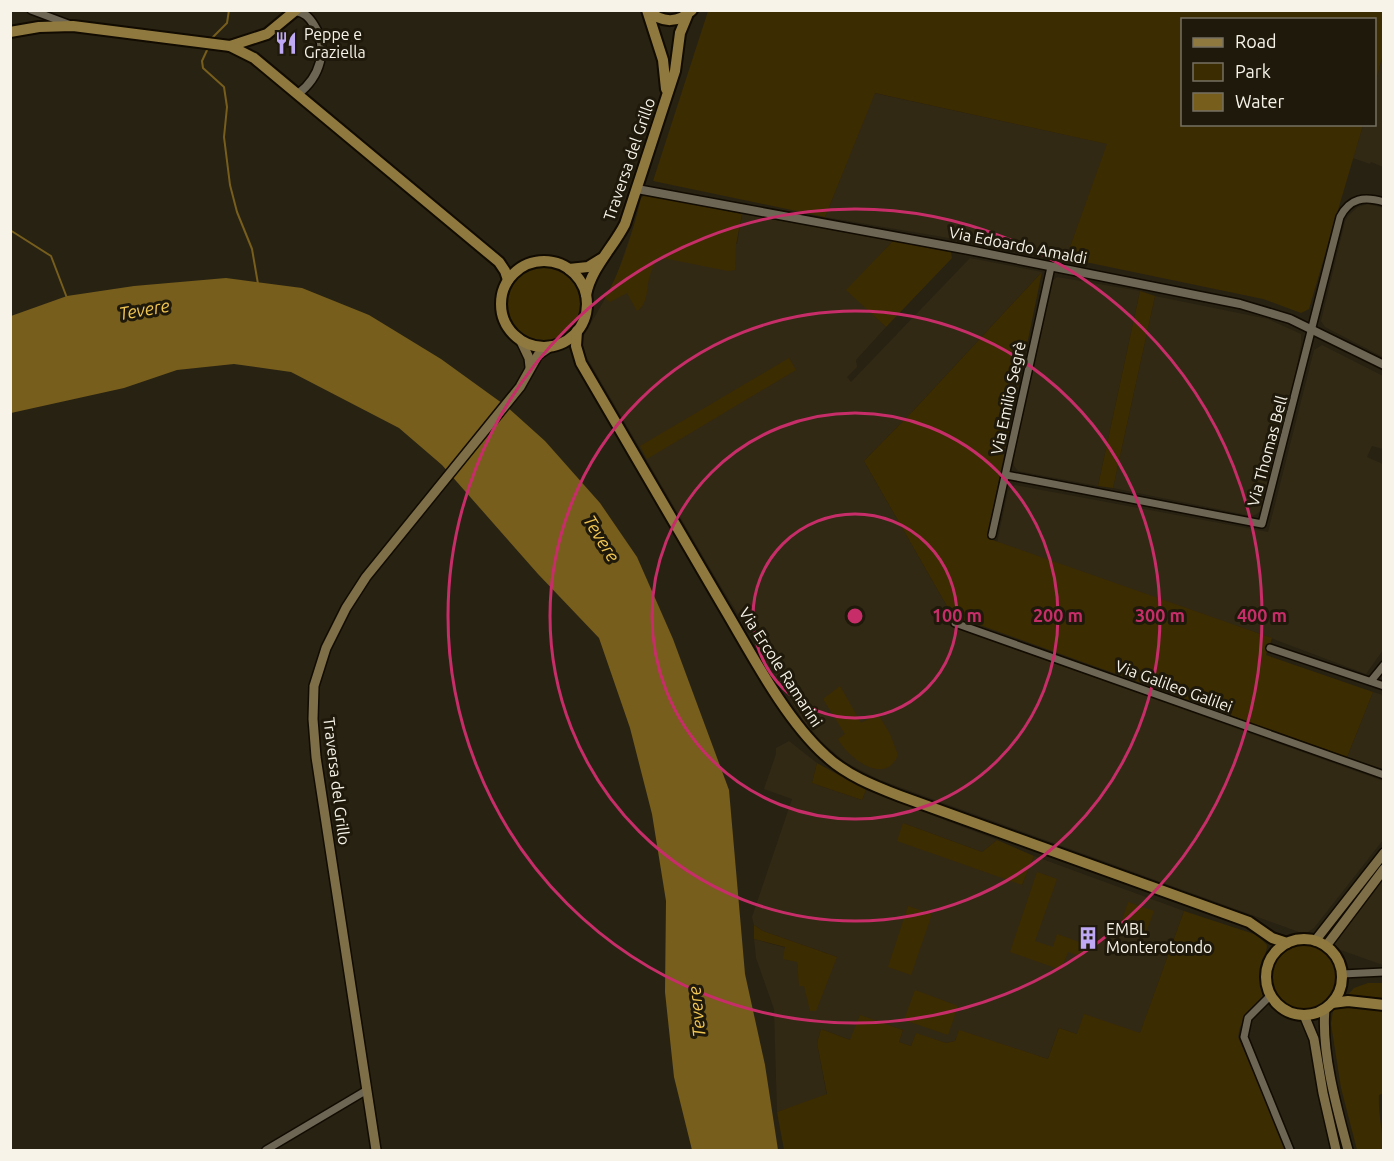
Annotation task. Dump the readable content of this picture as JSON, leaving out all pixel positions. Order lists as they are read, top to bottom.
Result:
{
  "streets": {
    "main road": ["Traversa del Grillo", "Via Ercole Ramarini"],
    "street": [
      "Via Edoardo Amaldi",
      "Via Emilio Segrè",
      "Via Thomas Bell",
      "Via Galileo Galilei"
    ]
  },
  "crossings": [
    ["Traversa del Grillo", "Via Edoardo Amaldi"],
    ["Traversa del Grillo", "Via Ercole Ramarini"],
    ["Via Edoardo Amaldi", "Via Emilio Segrè"],
    ["Via Edoardo Amaldi", "Via Thomas Bell"],
    ["Via Emilio Segrè", "Via Thomas Bell"]
  ],
  "water": ["Tevere"],
  "places": {
    "restaurant": ["Peppe e Graziella"],
    "building": ["EMBL Monterotondo"]
  },
  "legend": ["Road", "Park", "Water"],
  "rings": [
    "100 m",
    "200 m",
    "300 m",
    "400 m"
  ]
}
